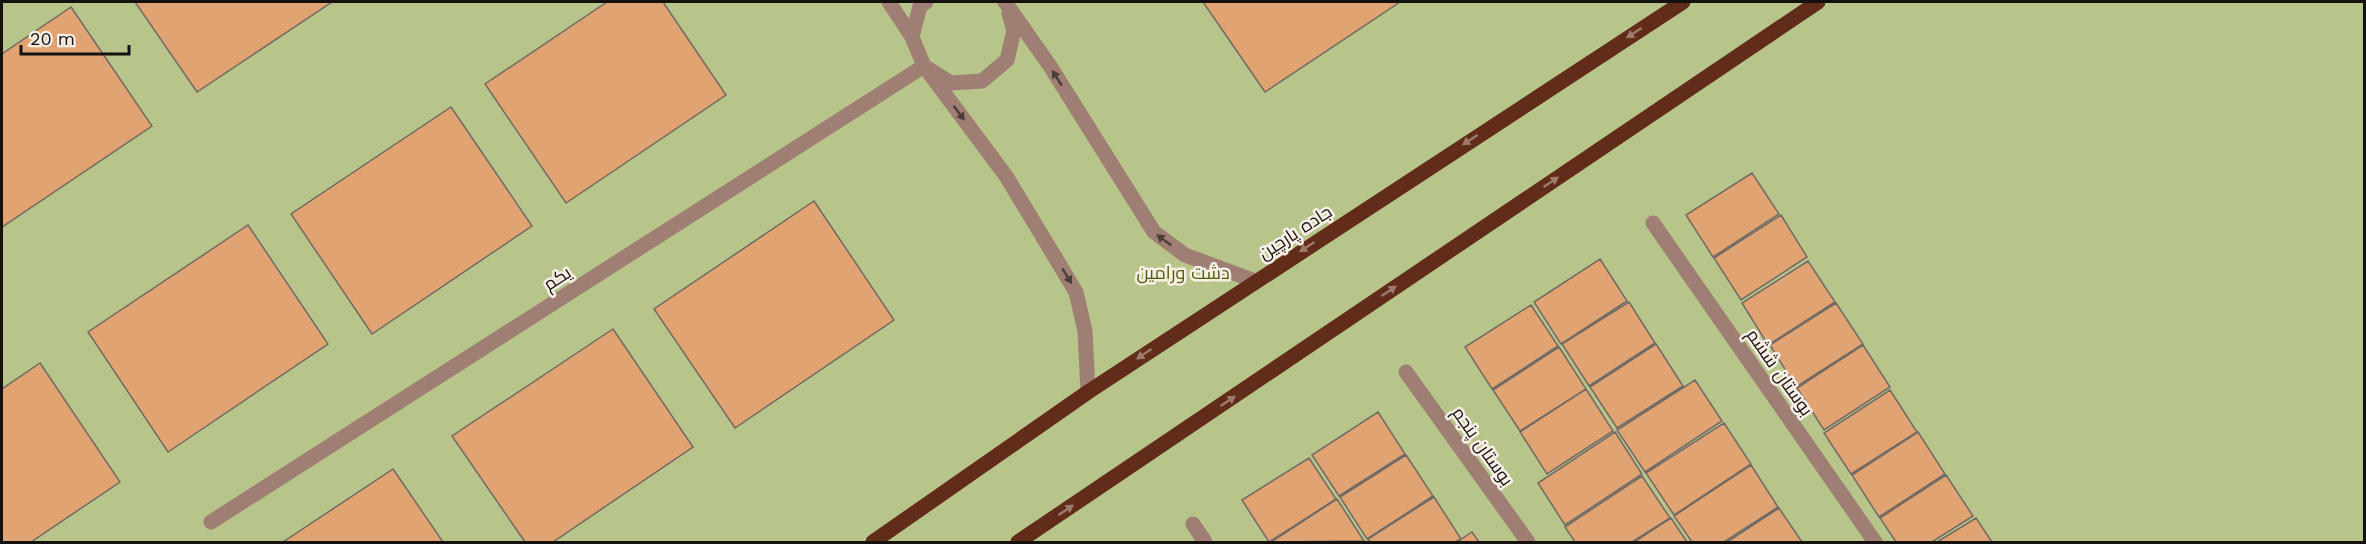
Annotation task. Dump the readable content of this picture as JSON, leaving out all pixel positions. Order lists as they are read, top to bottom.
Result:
{
  "streets": {
    "main road": ["جاده پارچین"],
    "street": ["یکم", "بوستان ششم", "بوستان پنجم"]
  },
  "parks": ["دشت ورامین"],
  "scale_bar": "20 m"
}
